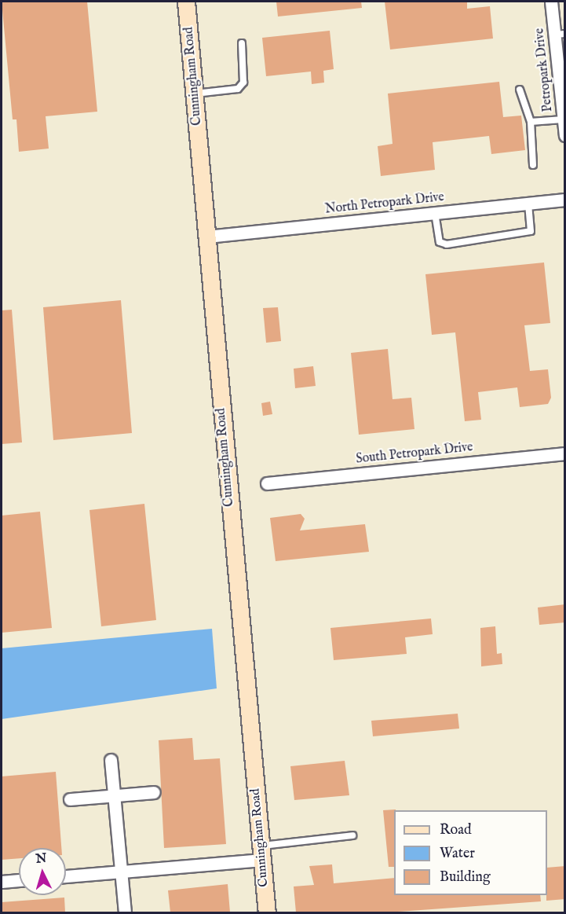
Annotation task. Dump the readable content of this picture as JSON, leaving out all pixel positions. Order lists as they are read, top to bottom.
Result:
{
  "streets": {
    "street": [
      "Petropark Drive",
      "Cunningham Road",
      "North Petropark Drive",
      "South Petropark Drive"
    ]
  },
  "crossings": [
    ["Cunningham Road", "North Petropark Drive"]
  ],
  "legend": ["Road", "Water", "Building"],
  "north": "top"
}
